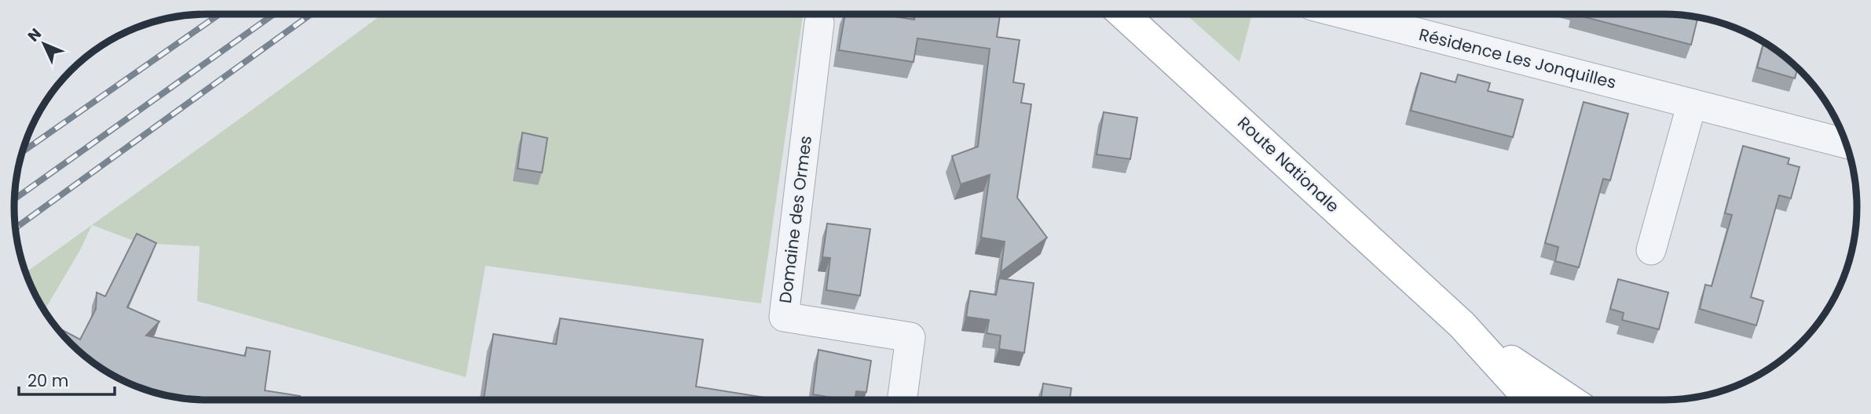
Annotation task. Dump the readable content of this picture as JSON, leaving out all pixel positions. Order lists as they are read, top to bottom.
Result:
{
  "streets": {
    "main road": ["Route Nationale"],
    "street": ["Résidence Les Jonquilles", "Domaine des Ormes"]
  },
  "scale_bar": "20 m",
  "north": "top left"
}
